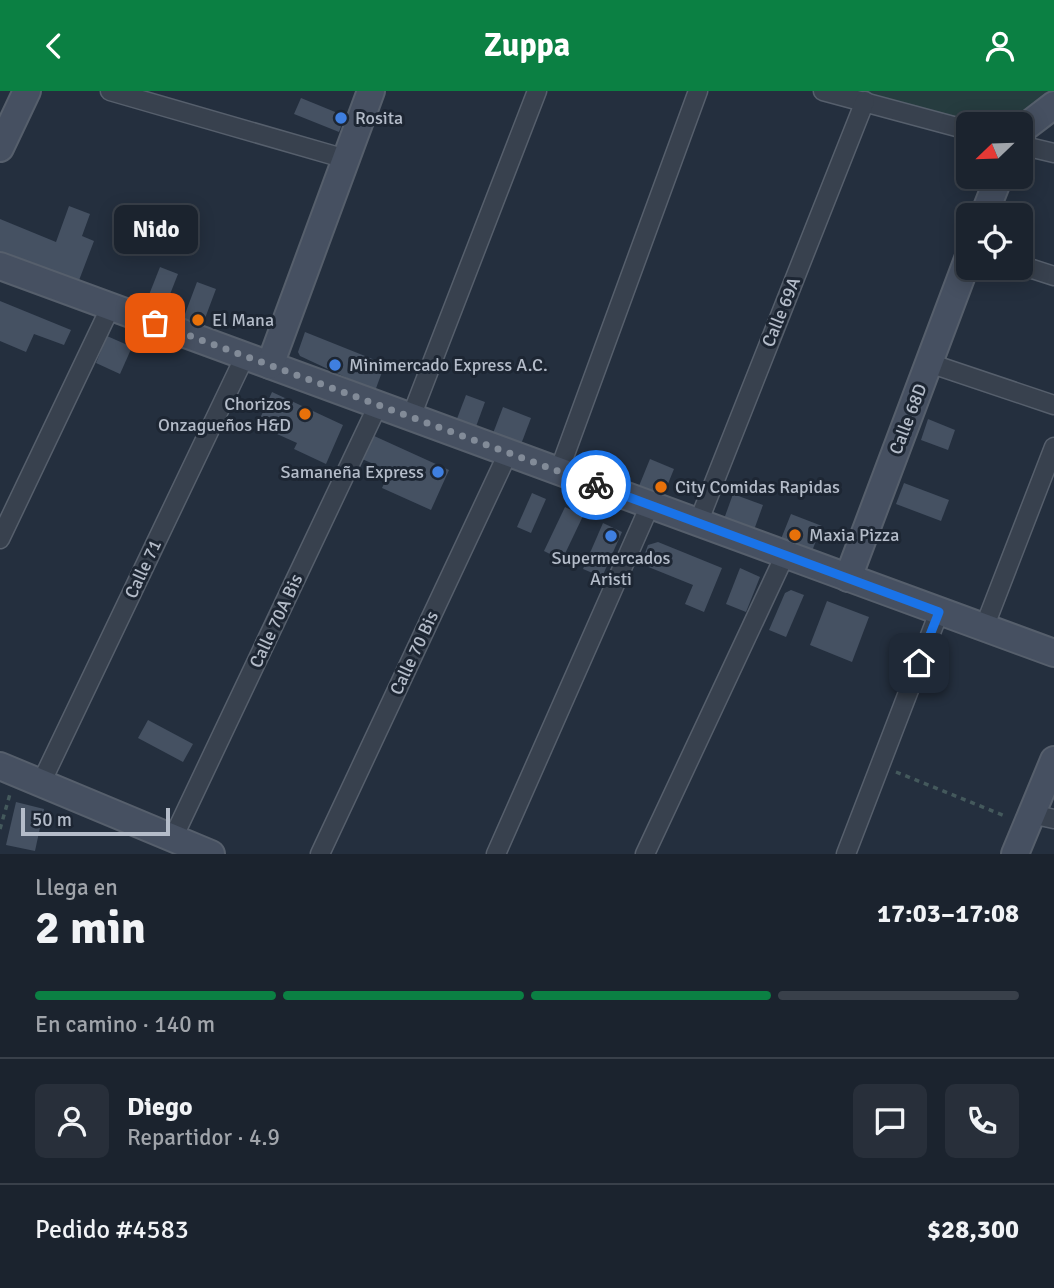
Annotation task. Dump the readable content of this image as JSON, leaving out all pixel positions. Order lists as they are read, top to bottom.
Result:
{
  "streets": {
    "street": [
      "Calle 69A",
      "Calle 68D",
      "Calle 71",
      "Calle 70A Bis",
      "Calle 70 Bis"
    ]
  },
  "places": [
    "Rosita",
    "El Mana",
    "Nido",
    "Minimercado Express A.C.",
    "Chorizos Onzagueños H&D",
    "Samaneña Express",
    "City Comidas Rapidas",
    "Maxia Pizza",
    "Supermercados Aristi"
  ],
  "scale_bar": "50 m",
  "north": "bottom left",
  "page": {
    "header": "Zuppa",
    "bubble": "Nido",
    "scale": "50 m",
    "heading": ["2 min", "Llega en", "17:03–17:08"],
    "panel": [
      "Diego",
      "Repartidor · 4.9",
      "Pedido #4583",
      "$28,300"
    ],
    "bar": "En camino · 140 m"
  }
}
